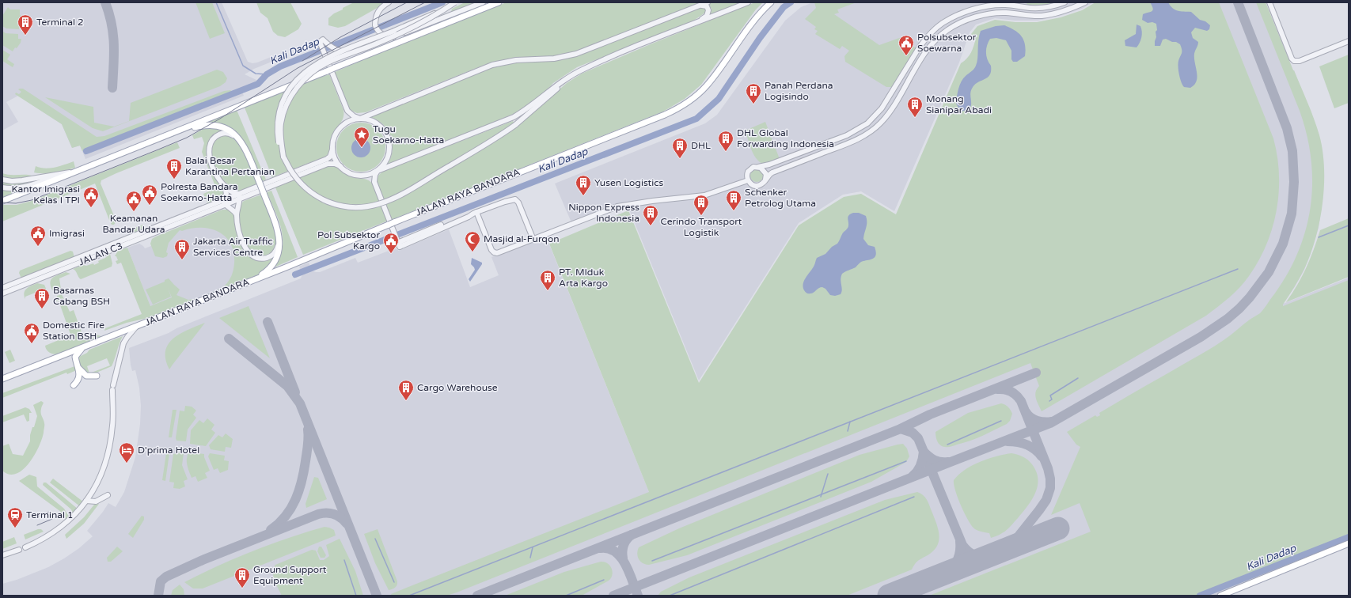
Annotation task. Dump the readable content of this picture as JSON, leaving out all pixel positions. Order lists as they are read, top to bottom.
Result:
{
  "streets": {
    "main road": ["JALAN RAYA BANDARA"],
    "street": ["JALAN C3"]
  },
  "water": ["Kali Dadap"],
  "places": {
    "building": [
      "Terminal 2",
      "Panah Perdana Logisindo",
      "Monang Sianipar Abadi",
      "DHL Global Forwarding Indonesia",
      "DHL",
      "Balai Besar Karantina Pertanian",
      "Yusen Logistics",
      "Schenker Petrolog Utama",
      "Cerindo Transport Logistik",
      "Nippon Express Indonesia",
      "Jakarta Air Traffic Services Centre",
      "PT. MIduk Arta Kargo",
      "Basarnas Cabang BSH",
      "Cargo Warehouse",
      "Ground Support Equipment"
    ],
    "public building": [
      "Polsubsektor Soewarna",
      "Polresta Bandara Soekarno-Hatta",
      "Kantor Imigrasi Kelas I TPI",
      "Keamanan Bandar Udara",
      "Imigrasi",
      "Pol Subsektor Kargo",
      "Domestic Fire Station BSH"
    ],
    "place": ["Tugu Soekarno-Hatta"],
    "mosque": ["Masjid al-Furqon"],
    "hotel": ["D'prima Hotel"],
    "station": ["Terminal 1"]
  }
}
